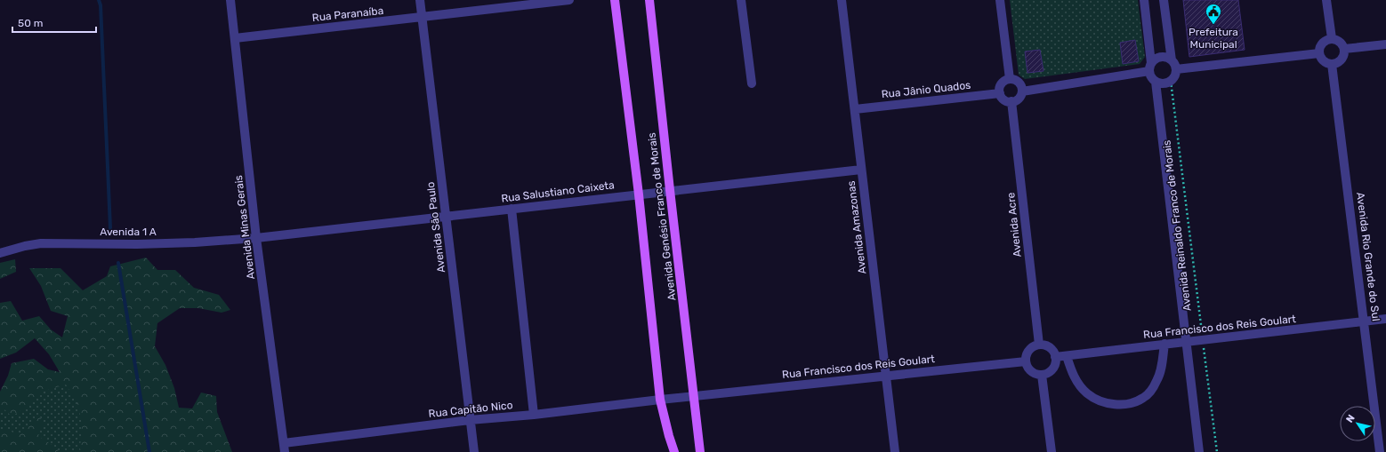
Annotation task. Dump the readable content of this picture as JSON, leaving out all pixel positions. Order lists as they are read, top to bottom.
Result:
{
  "streets": {
    "main road": ["Avenida Genésio Franco de Morais"],
    "street": [
      "Rua Paranaíba",
      "Rua Jânio Quados",
      "Rua Salustiano Caixeta",
      "Avenida Acre",
      "Avenida Reinaldo Franco de Morais",
      "Avenida Minas Gerais",
      "Avenida São Paulo",
      "Avenida Amazonas",
      "Avenida 1 A",
      "Avenida Rio Grande do Sul",
      "Rua Francisco dos Reis Goulart",
      "Rua Capitão Nico"
    ]
  },
  "crossings": [
    ["Rua Paranaíba", "Avenida Minas Gerais"],
    ["Rua Paranaíba", "Avenida São Paulo"],
    ["Rua Jânio Quados", "Avenida Acre"],
    ["Rua Jânio Quados", "Avenida Amazonas"],
    ["Rua Salustiano Caixeta", "Avenida Genésio Franco de Morais"],
    ["Rua Salustiano Caixeta", "Avenida Minas Gerais"],
    ["Rua Salustiano Caixeta", "Avenida São Paulo"],
    ["Rua Salustiano Caixeta", "Avenida Amazonas"],
    ["Rua Salustiano Caixeta", "Avenida 1 A"],
    ["Avenida Genésio Franco de Morais", "Rua Francisco dos Reis Goulart"],
    ["Avenida Genésio Franco de Morais", "Rua Capitão Nico"],
    ["Avenida Acre", "Rua Francisco dos Reis Goulart"],
    ["Avenida Reinaldo Franco de Morais", "Rua Francisco dos Reis Goulart"],
    ["Avenida Minas Gerais", "Avenida 1 A"],
    ["Avenida Minas Gerais", "Rua Capitão Nico"],
    ["Avenida São Paulo", "Rua Capitão Nico"],
    ["Avenida Amazonas", "Rua Francisco dos Reis Goulart"],
    ["Avenida Rio Grande do Sul", "Rua Francisco dos Reis Goulart"]
  ],
  "places": {
    "public building": ["Prefeitura Municipal"]
  },
  "scale_bar": "50 m",
  "north": "top left"
}
